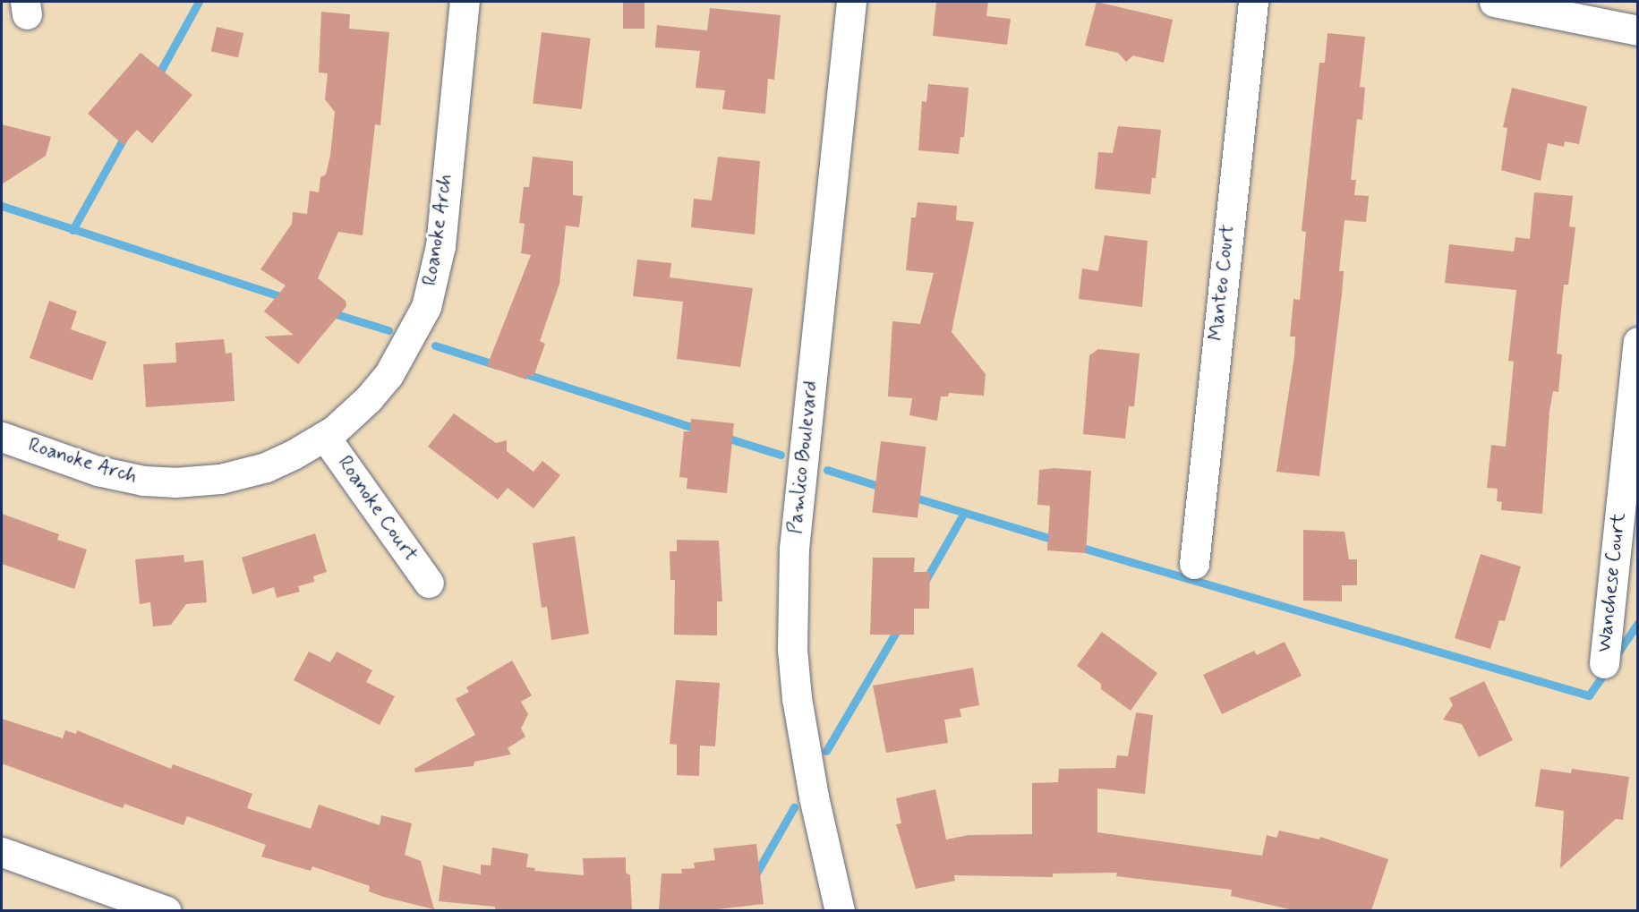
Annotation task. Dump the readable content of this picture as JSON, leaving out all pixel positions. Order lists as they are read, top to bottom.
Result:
{
  "streets": {
    "street": [
      "Roanoke Arch",
      "Manteo Court",
      "Pamlico Boulevard",
      "Roanoke Court",
      "Wanchese Court"
    ]
  },
  "crossings": [
    ["Roanoke Arch", "Roanoke Court"]
  ]
}
